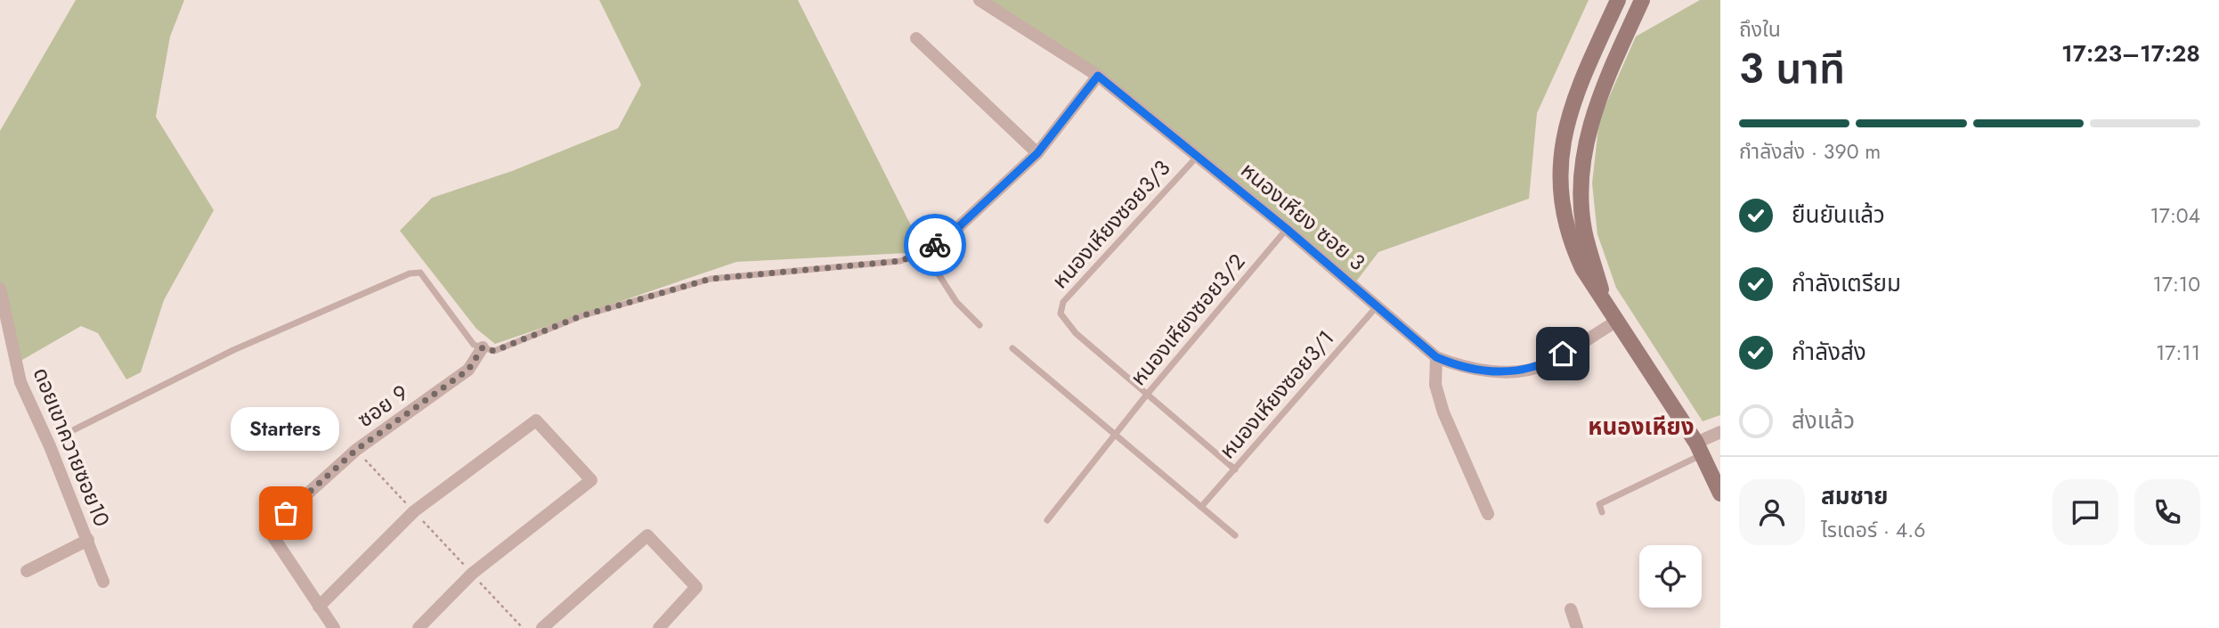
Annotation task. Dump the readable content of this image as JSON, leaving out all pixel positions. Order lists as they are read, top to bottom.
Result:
{
  "streets": {
    "street": ["หนองเหียง ซอย 3", "ซอย 9", "ดอยเขาควายซอย10"],
    "lane": ["หนองเหียงซอย3/3", "หนองเหียงซอย3/2", "หนองเหียงซอย3/1"]
  },
  "crossings": [
    ["หนองเหียง ซอย 3", "หนองเหียงซอย3/3"],
    ["หนองเหียง ซอย 3", "หนองเหียงซอย3/2"],
    ["หนองเหียง ซอย 3", "หนองเหียงซอย3/1"],
    ["หนองเหียงซอย3/3", "หนองเหียงซอย3/2"]
  ],
  "districts": ["หนองเหียง"],
  "places": ["Starters"],
  "page": {
    "heading": ["3 นาที", "ถึงใน", "17:23–17:28"],
    "panel": ["สมชาย", "ไรเดอร์ · 4.6"],
    "bar": "กำลังส่ง · 390 m",
    "list": [
      ["ยืนยันแล้ว", "17:04"],
      ["กำลังเตรียม", "17:10"],
      ["กำลังส่ง", "17:11"],
      "ส่งแล้ว"
    ],
    "bubble": "Starters"
  }
}
